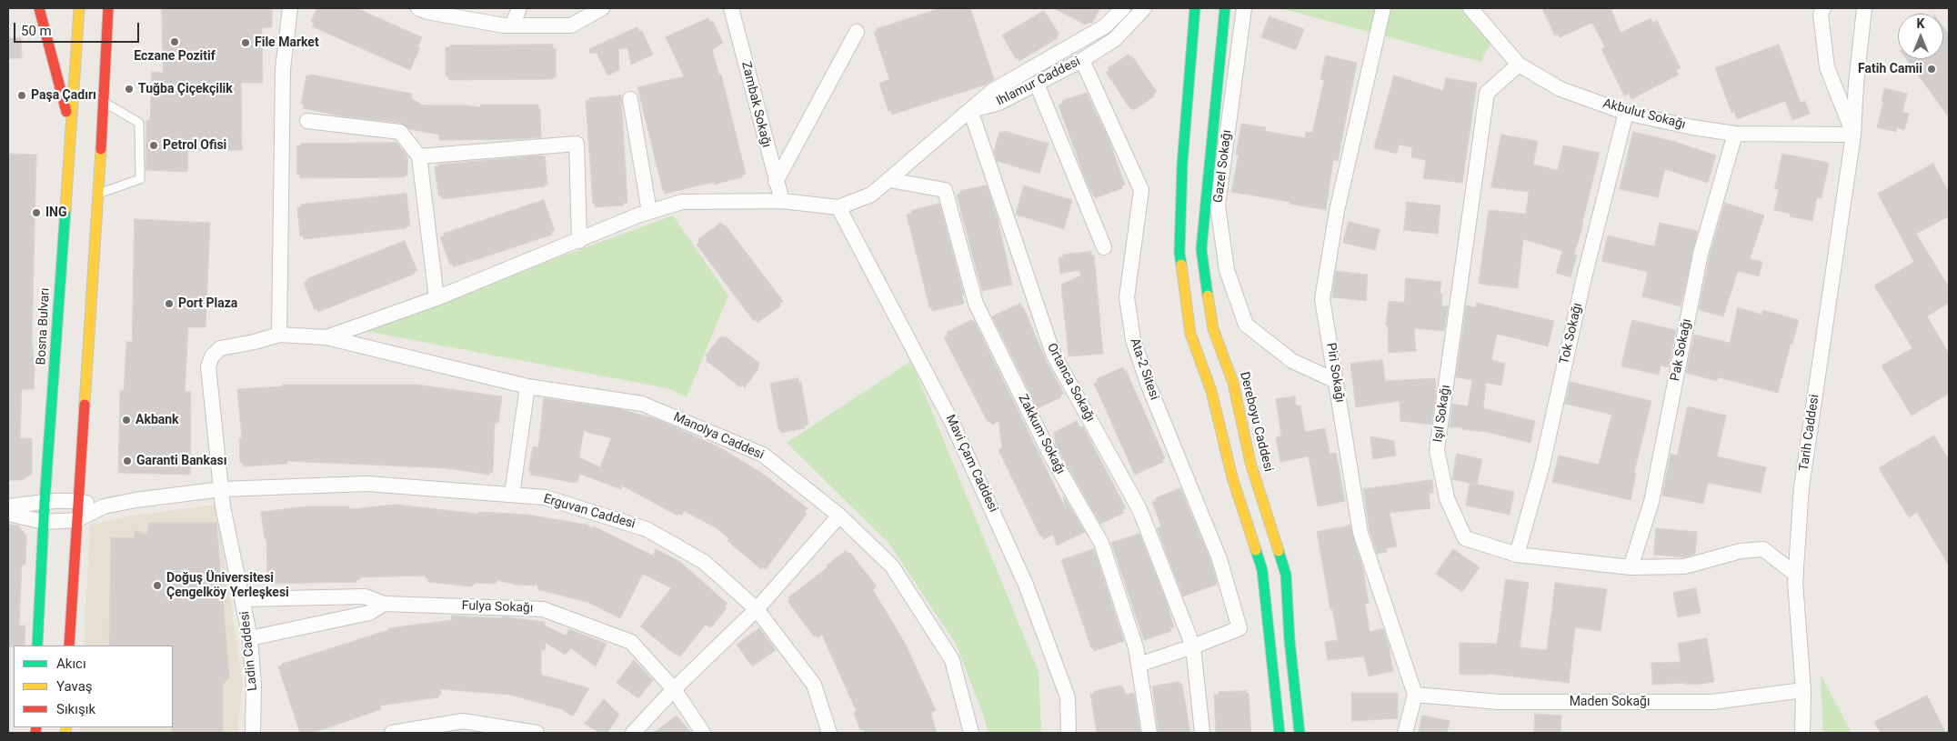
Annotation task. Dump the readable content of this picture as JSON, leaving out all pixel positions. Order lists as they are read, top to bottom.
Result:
{
  "streets": {
    "main road": ["Bosna Bulvarı", "Dereboyu Caddesi"],
    "street": [
      "Ihlamur Caddesi",
      "Zambak Sokağı",
      "Akbulut Sokağı",
      "Gazel Sokağı",
      "Tok Sokağı",
      "Pak Sokağı",
      "Ata-2 Sitesi",
      "Piri Sokağı",
      "Ortanca Sokağı",
      "Işıl Sokağı",
      "Tarih Caddesi",
      "Zakkum Sokağı",
      "Manolya Caddesi",
      "Mavi Çam Caddesi",
      "Erguvan Caddesi",
      "Fulya Sokağı",
      "Ladin Caddesi",
      "Maden Sokağı"
    ]
  },
  "crossings": [
    ["Ihlamur Caddesi", "Ata-2 Sitesi"],
    ["Ihlamur Caddesi", "Ortanca Sokağı"],
    ["Ihlamur Caddesi", "Zakkum Sokağı"],
    ["Ihlamur Caddesi", "Mavi Çam Caddesi"],
    ["Akbulut Sokağı", "Tok Sokağı"],
    ["Akbulut Sokağı", "Pak Sokağı"],
    ["Akbulut Sokağı", "Işıl Sokağı"],
    ["Akbulut Sokağı", "Tarih Caddesi"],
    ["Gazel Sokağı", "Piri Sokağı"],
    ["Tok Sokağı", "Işıl Sokağı"],
    ["Pak Sokağı", "Işıl Sokağı"],
    ["Ata-2 Sitesi", "Ortanca Sokağı"],
    ["Ata-2 Sitesi", "Zakkum Sokağı"],
    ["Piri Sokağı", "Maden Sokağı"],
    ["Işıl Sokağı", "Tarih Caddesi"],
    ["Tarih Caddesi", "Maden Sokağı"],
    ["Manolya Caddesi", "Ladin Caddesi"],
    ["Erguvan Caddesi", "Ladin Caddesi"],
    ["Fulya Sokağı", "Ladin Caddesi"]
  ],
  "places": [
    "Eczane Pozitif",
    "File Market",
    "Fatih Camii",
    "Tuğba Çiçekçilik",
    "Paşa Çadırı",
    "Petrol Ofisi",
    "ING",
    "Port Plaza",
    "Akbank",
    "Garanti Bankası",
    "Doğuş Üniversitesi Çengelköy Yerleşkesi"
  ],
  "legend": ["Akıcı", "Yavaş", "Sıkışık"],
  "scale_bar": "50 m",
  "north": "top"
}
